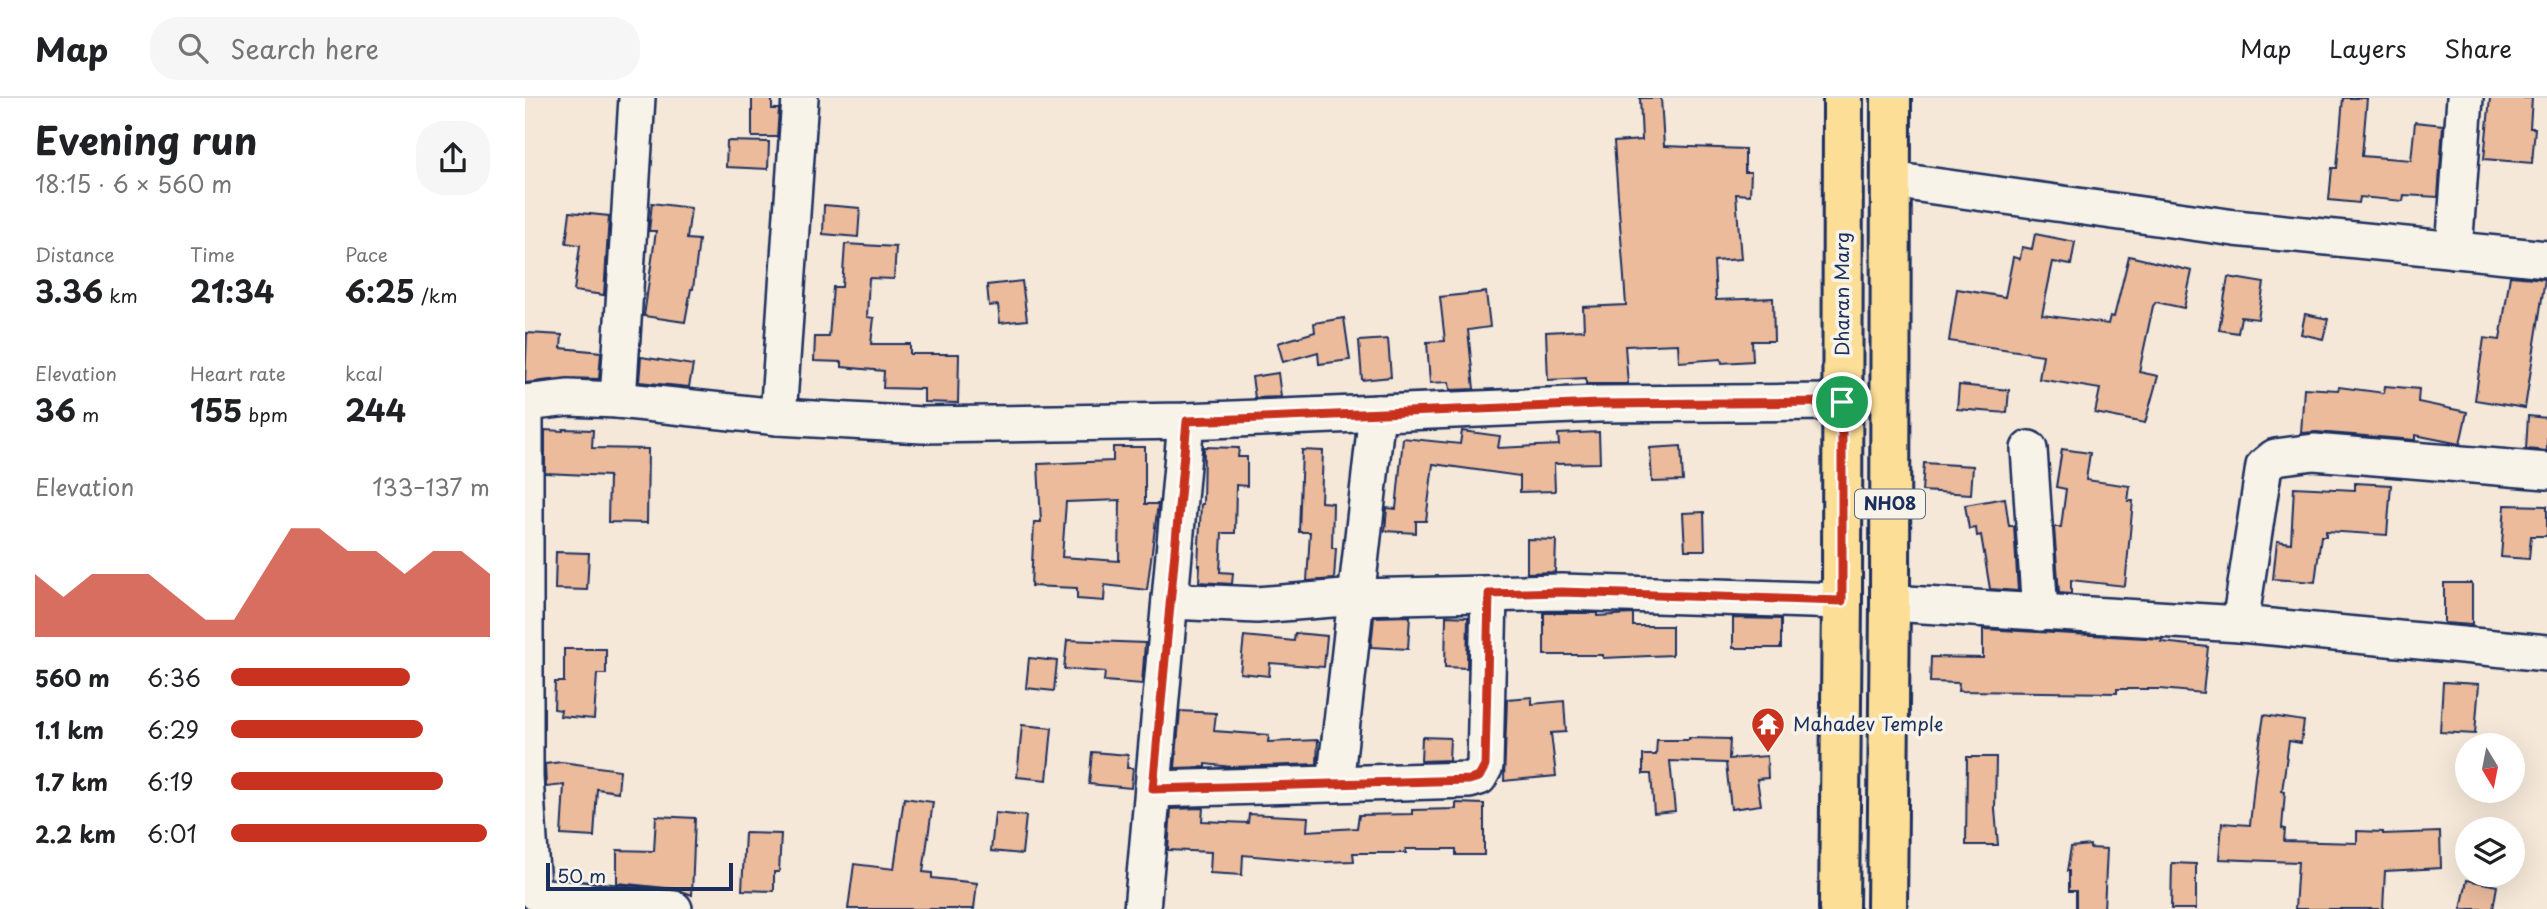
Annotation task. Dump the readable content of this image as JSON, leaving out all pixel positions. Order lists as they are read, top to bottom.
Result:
{
  "streets": {
    "main road": ["Dharan Marg", "NH08"]
  },
  "places": {
    "temple": ["Mahadev Temple"]
  },
  "scale_bar": "50 m",
  "north": "bottom",
  "page": {
    "header": "Map",
    "search": "Search here",
    "nav": ["Map", "Layers", "Share"],
    "heading": ["Evening run", "18:15 · 6 × 560 m"],
    "stats": [
      ["Distance", "3.36 km"],
      ["Time", "21:34"],
      ["Pace", "6:25 /km"],
      ["Elevation", "36 m"],
      ["Heart rate", "155 bpm"],
      ["kcal", "244"]
    ],
    "chart": ["Elevation", "133–137 m"],
    "list": [
      {
        "name": "560 m",
        "note": "6:36"
      },
      {
        "name": "1.1 km",
        "note": "6:29"
      },
      {
        "name": "1.7 km",
        "note": "6:19"
      },
      {
        "name": "2.2 km",
        "note": "6:01"
      }
    ],
    "scale": "50 m"
  }
}
